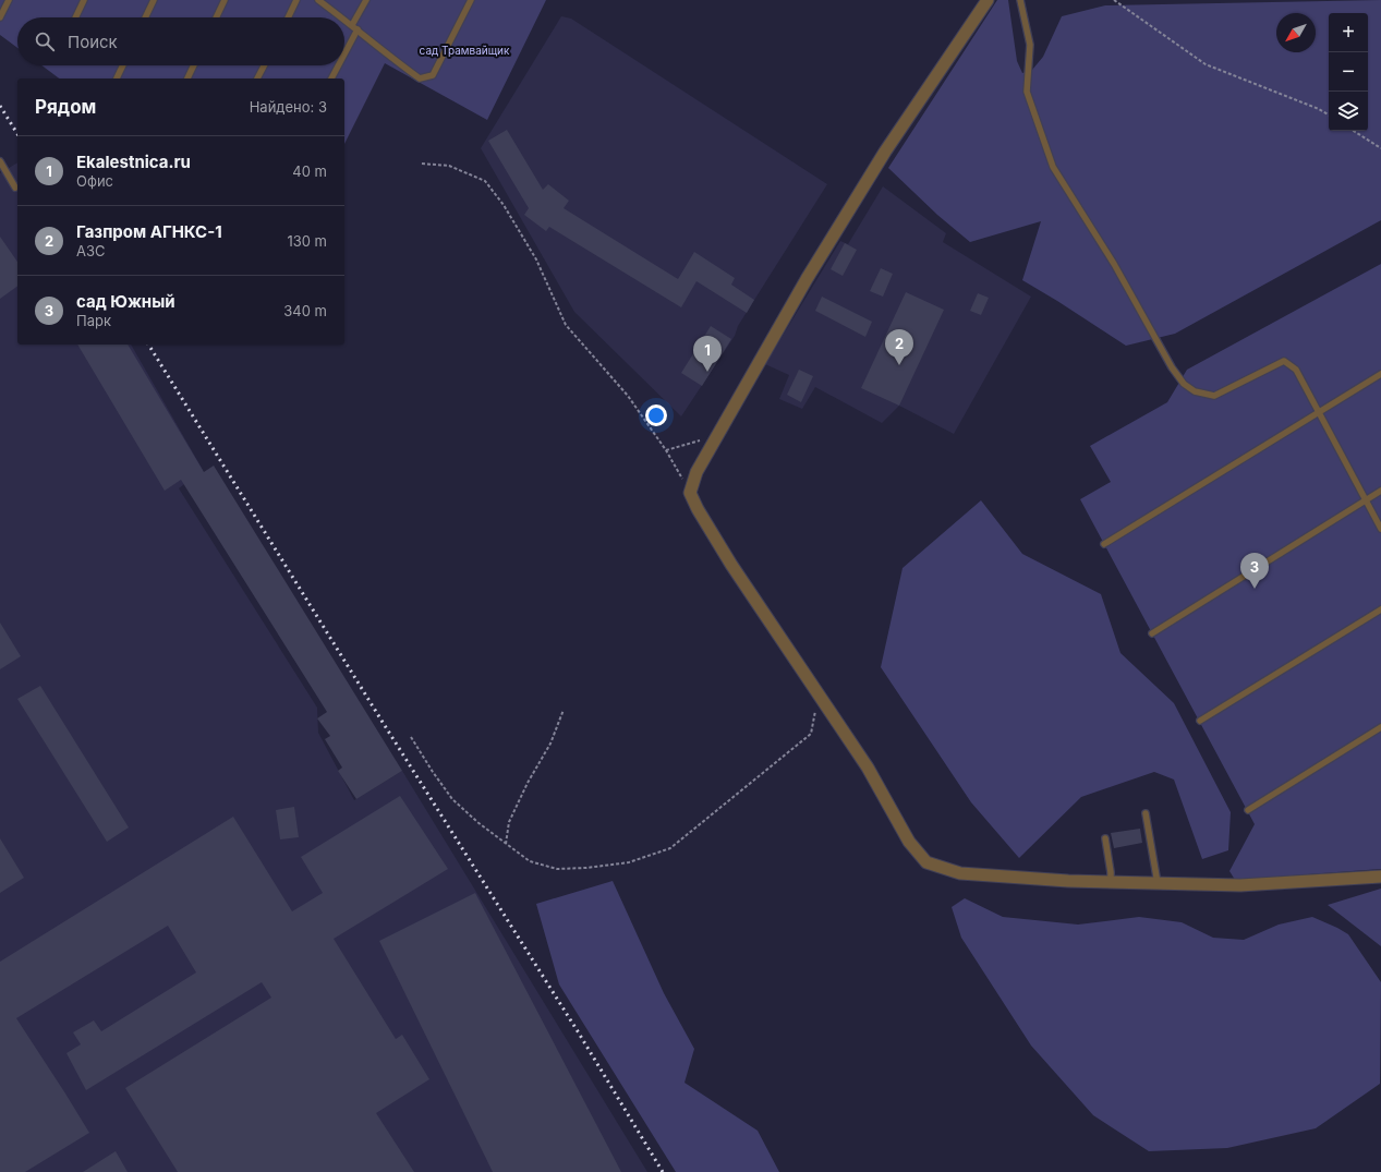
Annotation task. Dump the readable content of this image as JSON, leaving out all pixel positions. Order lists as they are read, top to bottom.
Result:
{
  "parks": ["сад Трамвайщик"],
  "north": "bottom left",
  "page": {
    "map_buttons": ["+", "−"],
    "search": "Поиск",
    "heading": ["Рядом", "Найдено: 3"],
    "list": [
      {
        "mark": "1",
        "name": "Ekalestnica.ru",
        "note": "Офис",
        "value": "40 m"
      },
      {
        "mark": "2",
        "name": "Газпром АГНКС-1",
        "note": "АЗС",
        "value": "130 m"
      },
      {
        "mark": "3",
        "name": "сад Южный",
        "note": "Парк",
        "value": "340 m"
      }
    ],
    "pins": ["2", "1", "3"]
  }
}
